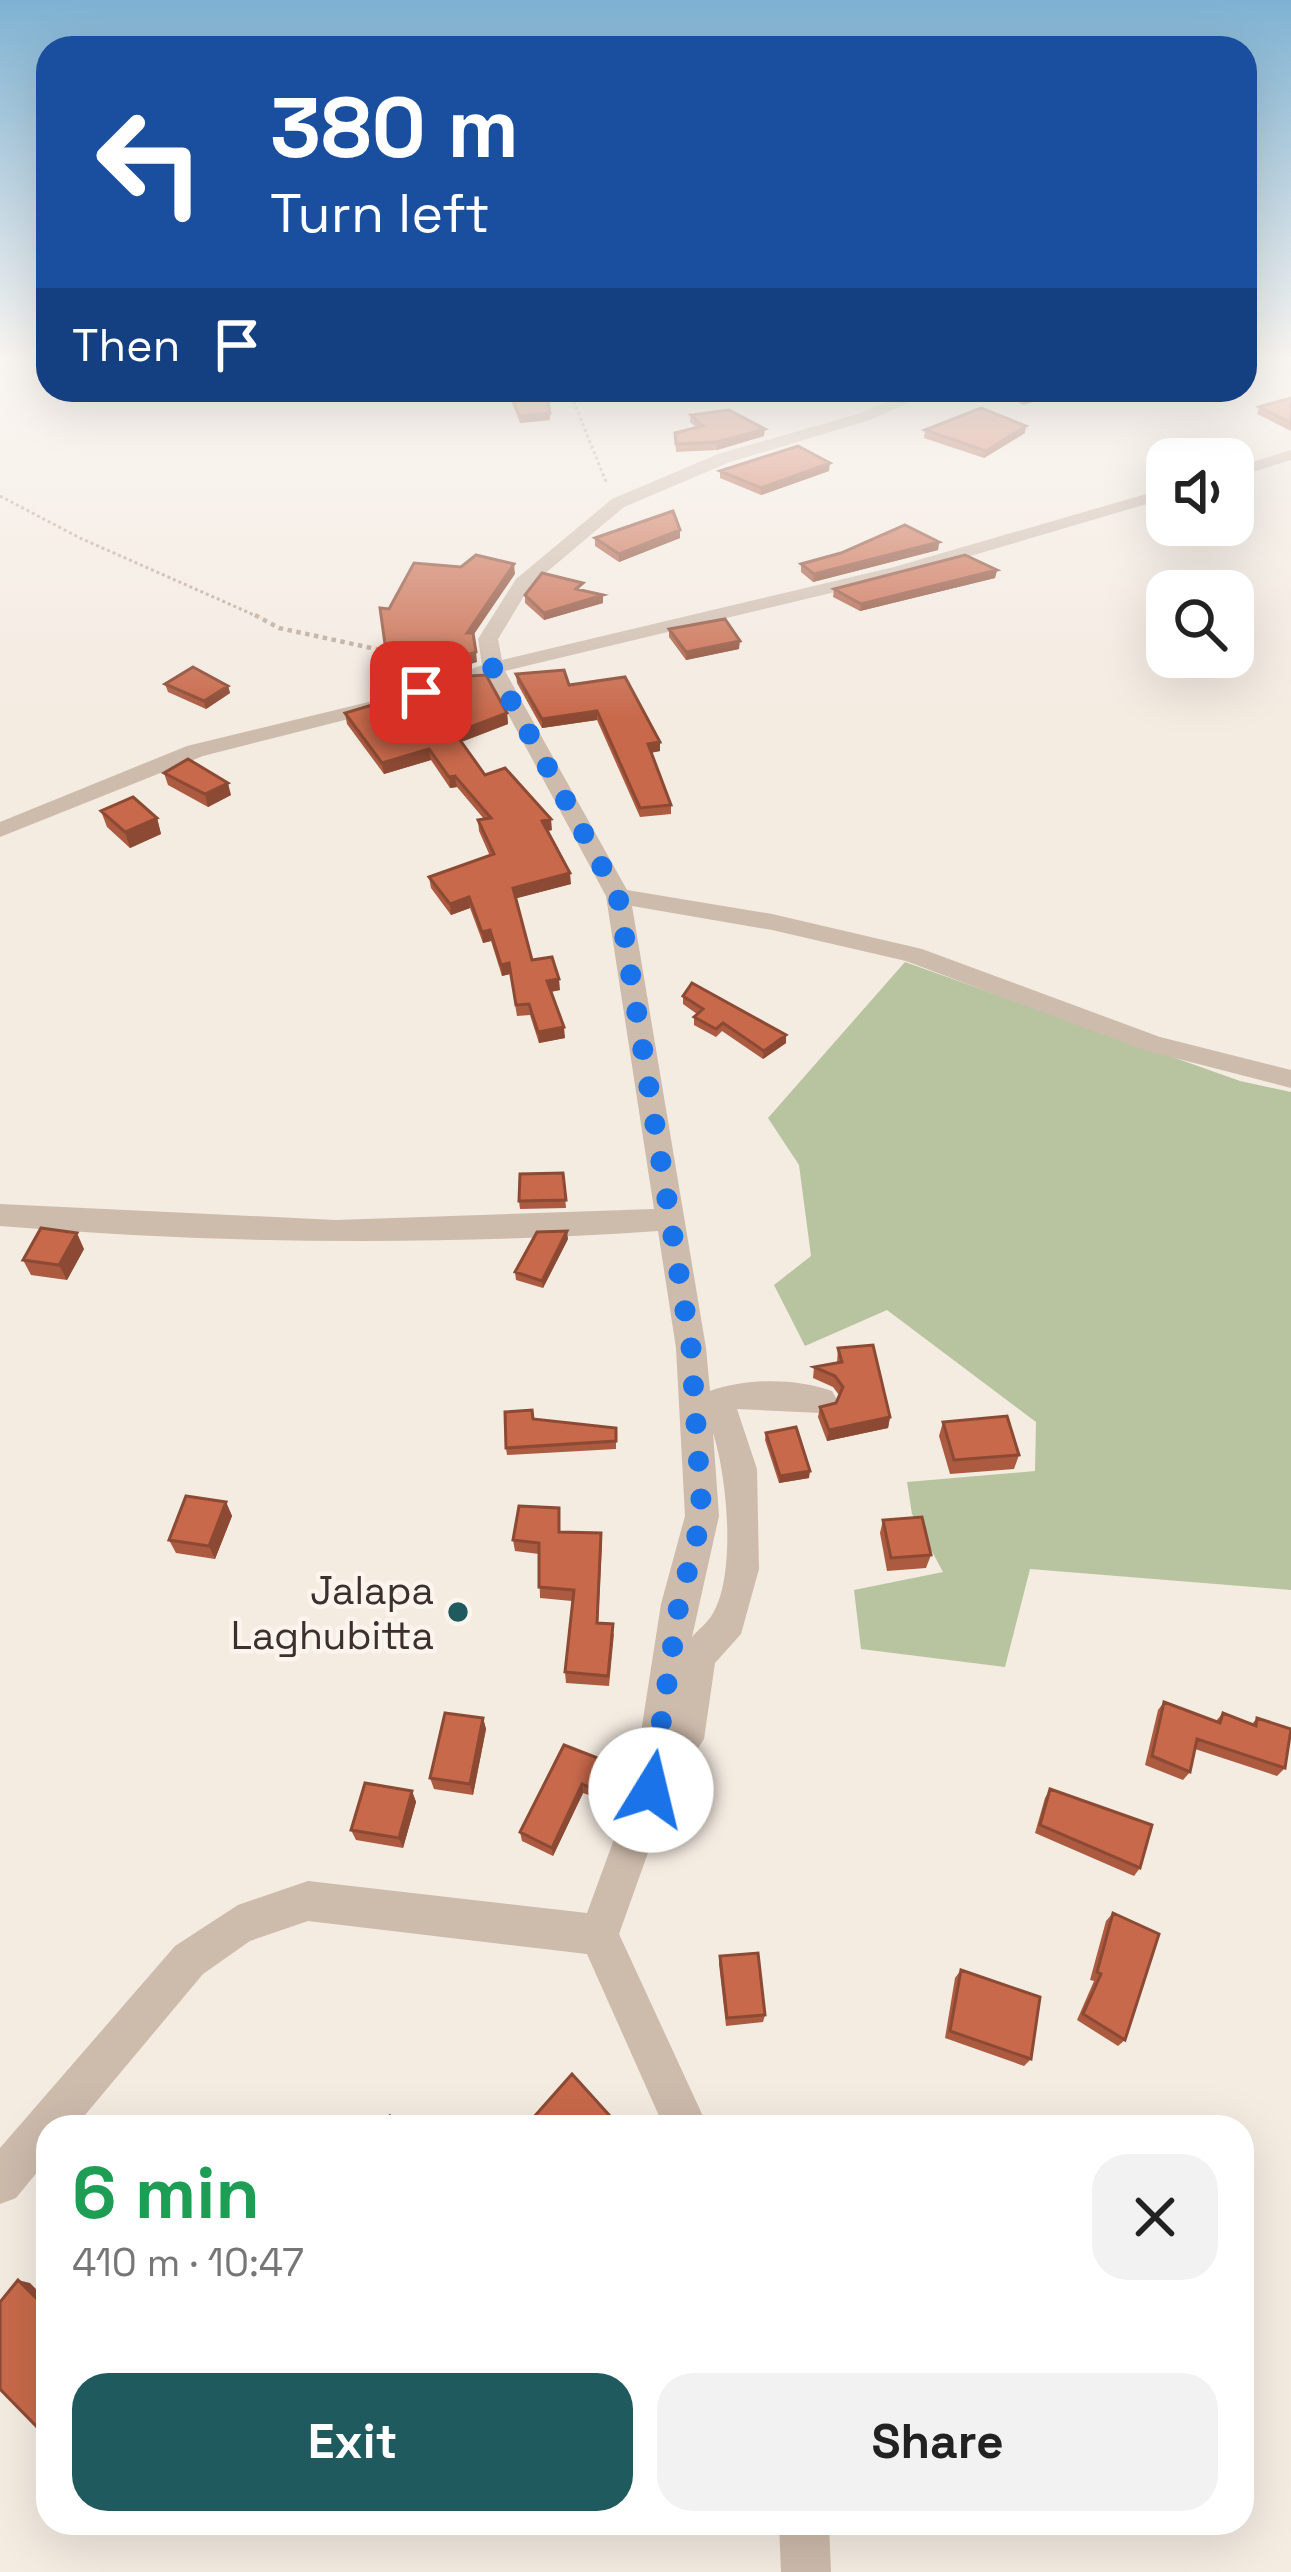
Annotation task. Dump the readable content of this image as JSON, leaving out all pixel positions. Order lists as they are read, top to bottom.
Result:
{
  "places": ["Jalapa Laghubitta"],
  "page": {
    "turn": ["380 m", "Turn left"],
    "then": "Then",
    "heading": ["6 min", "410 m · 10:47"],
    "buttons": ["Exit", "Share"]
  }
}
